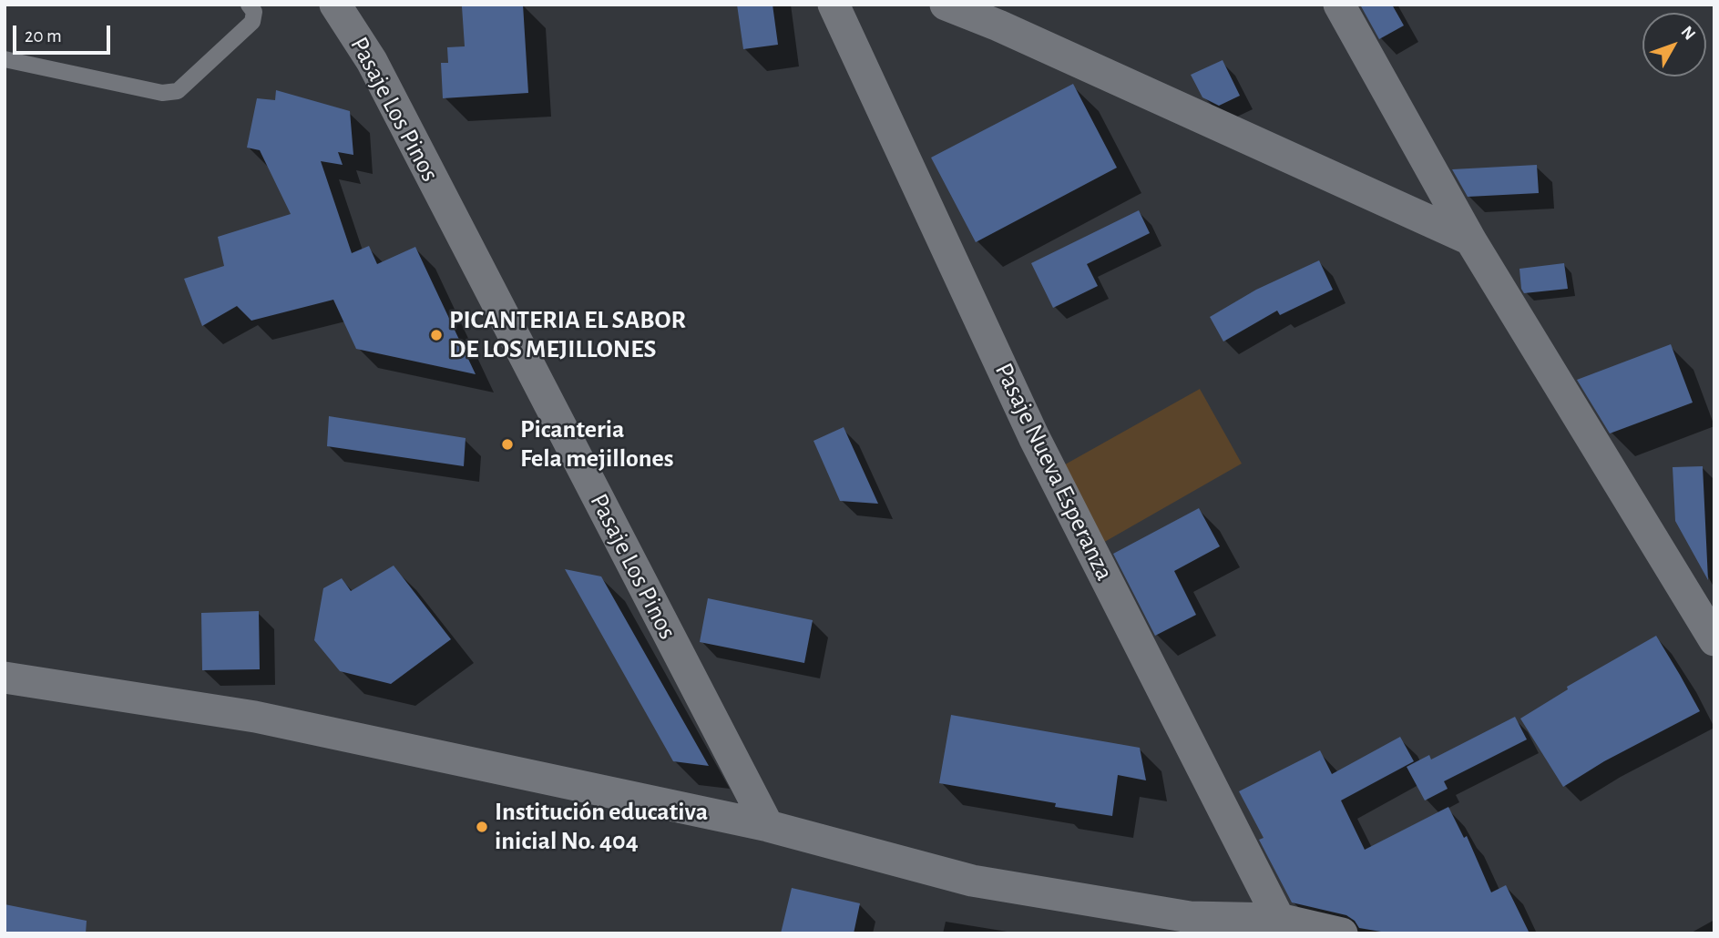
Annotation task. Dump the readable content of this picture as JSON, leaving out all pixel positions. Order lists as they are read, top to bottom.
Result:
{
  "streets": {
    "street": ["Pasaje Los Pinos", "Pasaje Nueva Esperanza"]
  },
  "places": ["PICANTERIA EL SABOR DE LOS MEJILLONES", "Picanteria Fela mejillones", "Institución educativa inicial No. 404"],
  "scale_bar": "20 m",
  "north": "top right"
}
